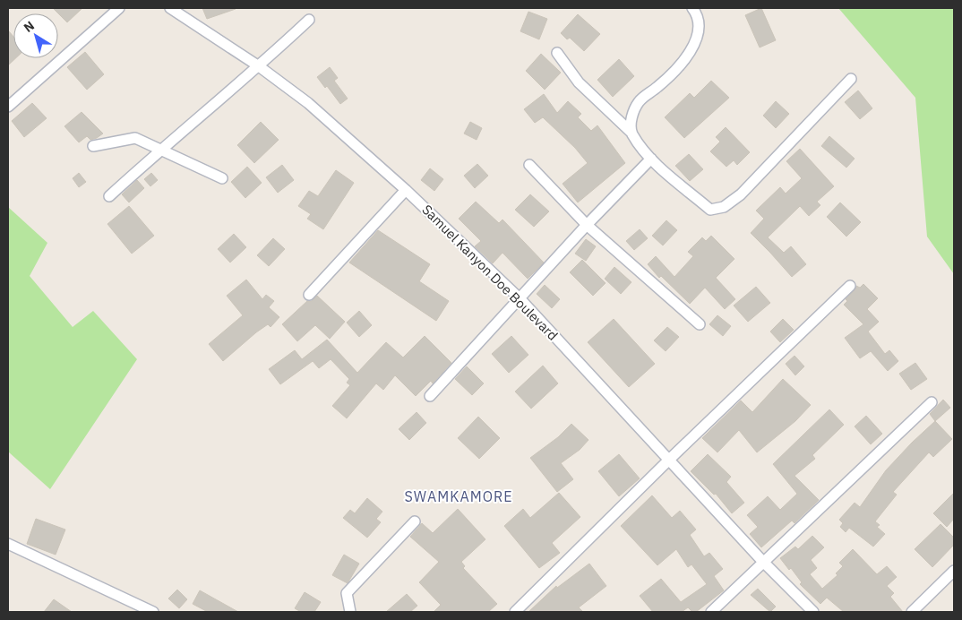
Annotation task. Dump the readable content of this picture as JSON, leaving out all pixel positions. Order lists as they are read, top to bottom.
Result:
{
  "streets": {
    "street": ["Samuel Kanyon Doe Boulevard"]
  },
  "districts": ["SWAMKAMORE"],
  "north": "top left"
}
